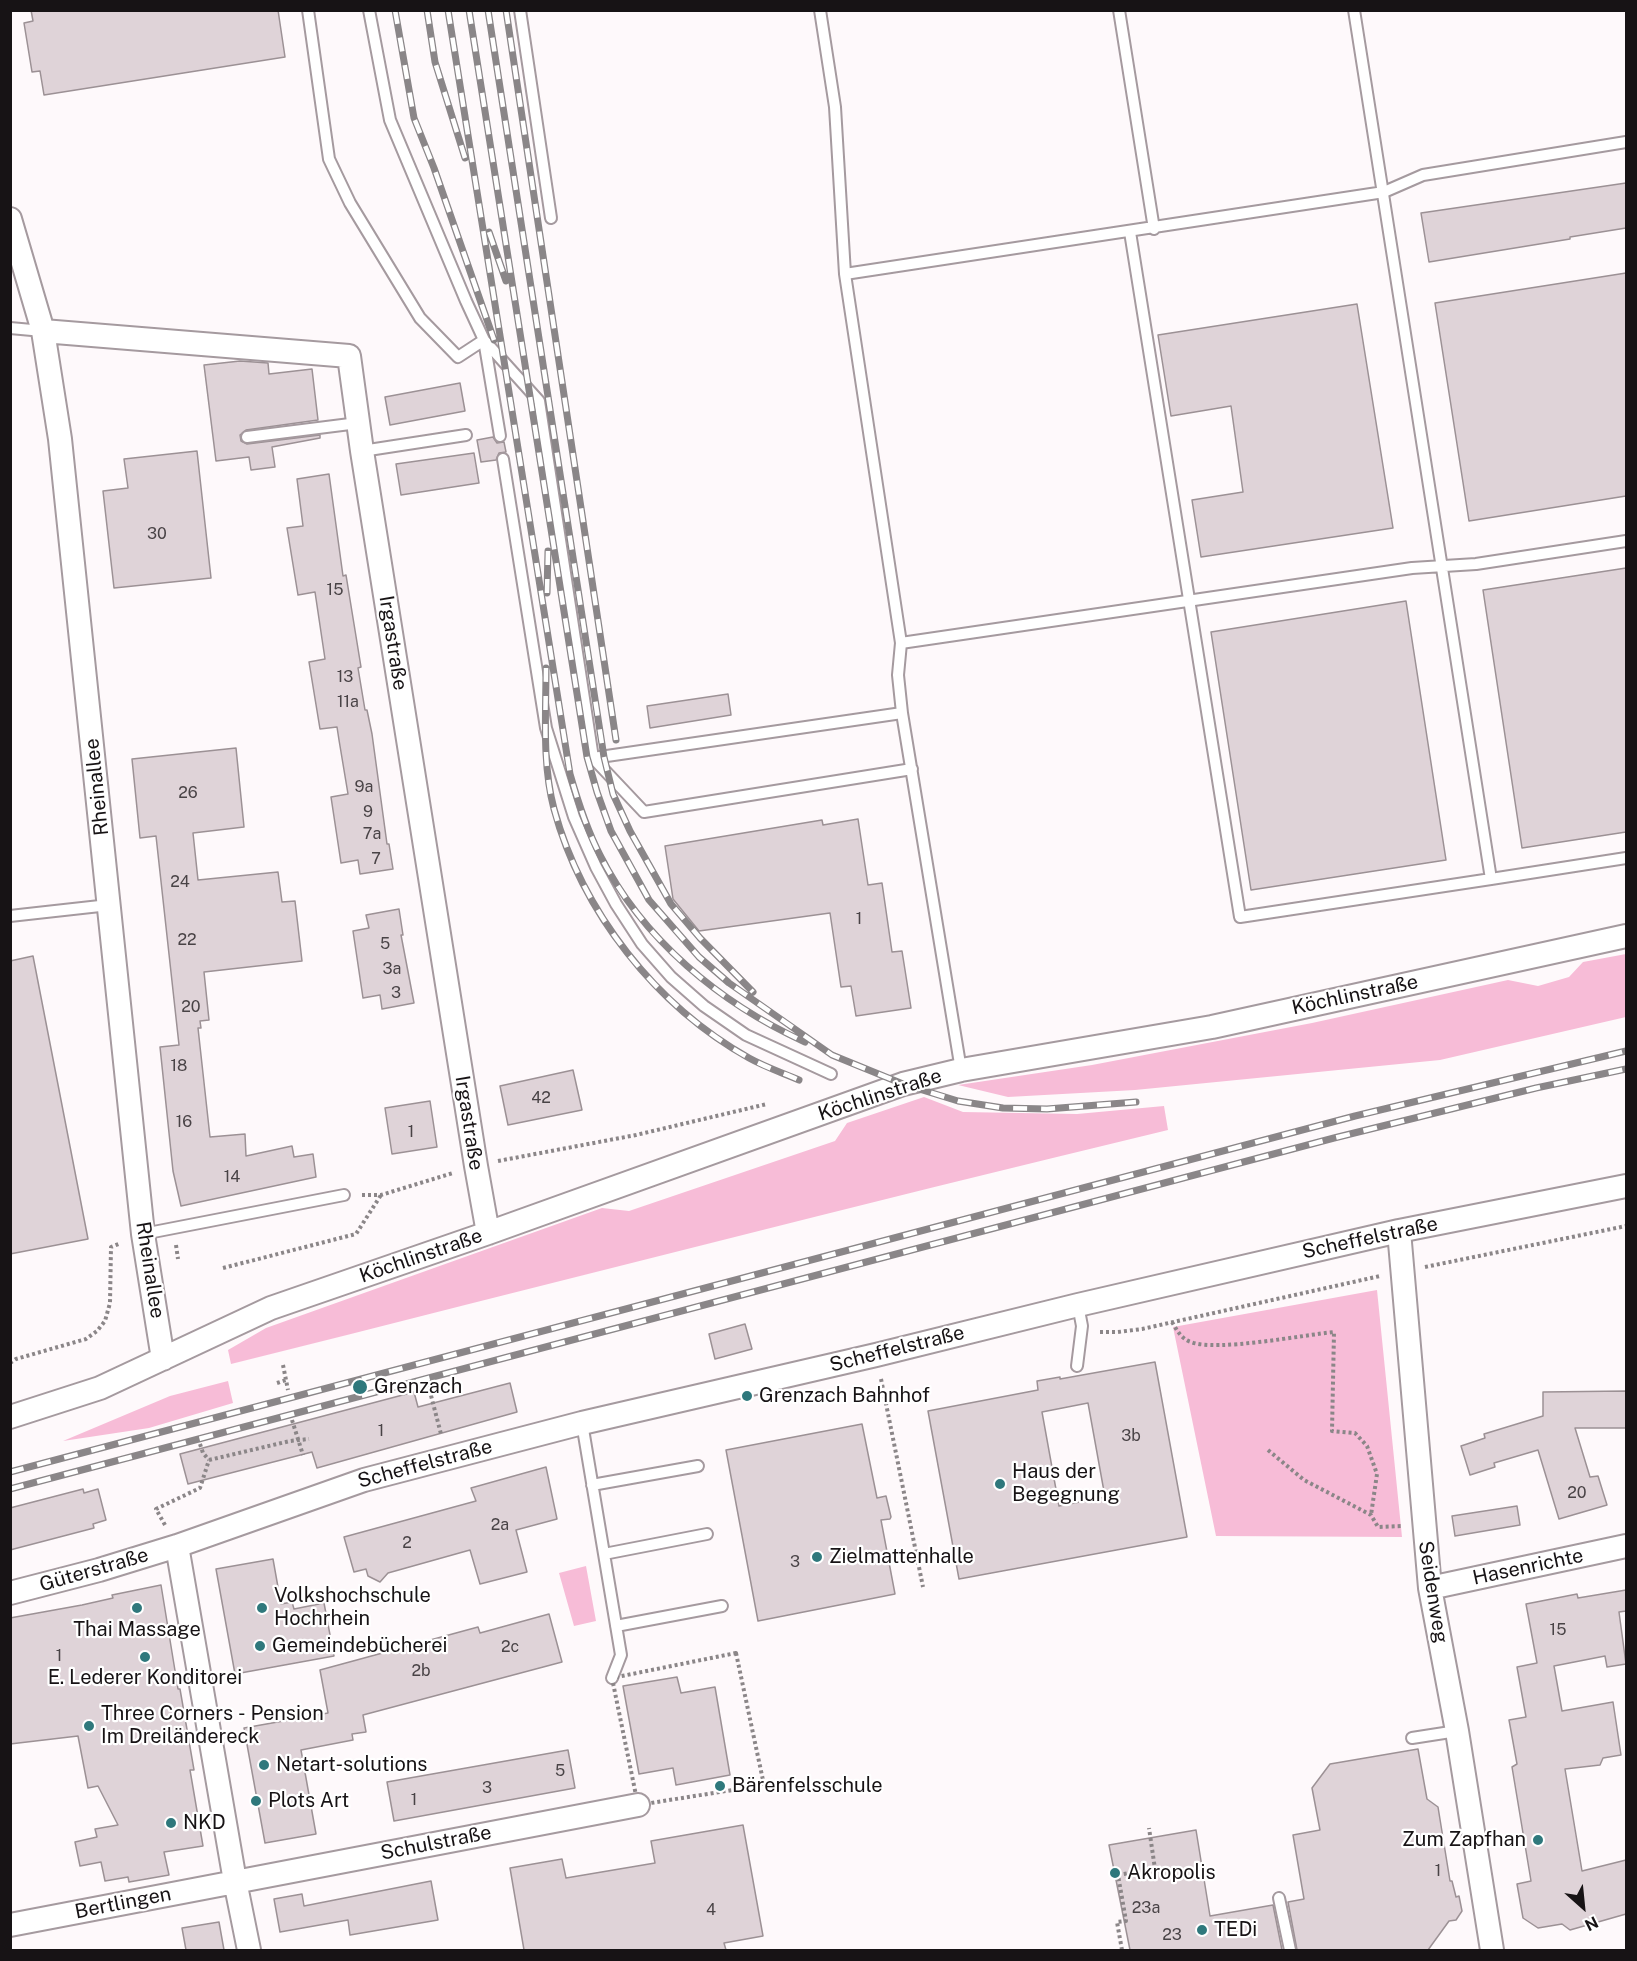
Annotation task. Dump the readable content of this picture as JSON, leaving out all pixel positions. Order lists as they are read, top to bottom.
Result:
{
  "streets": {
    "street": [
      "Irgastraße",
      "Rheinallee",
      "Köchlinstraße",
      "Scheffelstraße",
      "Hasenrichte",
      "Güterstraße",
      "Seidenweg",
      "Schulstraße",
      "Bertlingen"
    ]
  },
  "crossings": [
    ["Irgastraße", "Rheinallee"],
    ["Irgastraße", "Köchlinstraße"],
    ["Rheinallee", "Köchlinstraße"],
    ["Scheffelstraße", "Güterstraße"],
    ["Scheffelstraße", "Seidenweg"],
    ["Hasenrichte", "Seidenweg"],
    ["Schulstraße", "Bertlingen"]
  ],
  "places": [
    "Grenzach",
    "Grenzach Bahnhof",
    "Haus der Begegnung",
    "Zielmattenhalle",
    "Thai Massage",
    "Volkshochschule Hochrhein",
    "Gemeindebücherei",
    "E. Lederer Konditorei",
    "Three Corners - Pension Im Dreiländereck",
    "Netart-solutions",
    "Bärenfelsschule",
    "Plots Art",
    "NKD",
    "Zum Zapfhan",
    "Akropolis",
    "TEDi"
  ],
  "house_numbers": [
    "30",
    "15",
    "13",
    "11a",
    "9a",
    "26",
    "9",
    "7a",
    "7",
    "24",
    "1",
    "22",
    "5",
    "3a",
    "3",
    "20",
    "18",
    "42",
    "16",
    "1",
    "14",
    "1",
    "3b",
    "20",
    "2a",
    "2",
    "3",
    "15",
    "2c",
    "1",
    "2b",
    "5",
    "3",
    "1",
    "1",
    "23a",
    "4",
    "23"
  ],
  "north": "bottom right"
}
